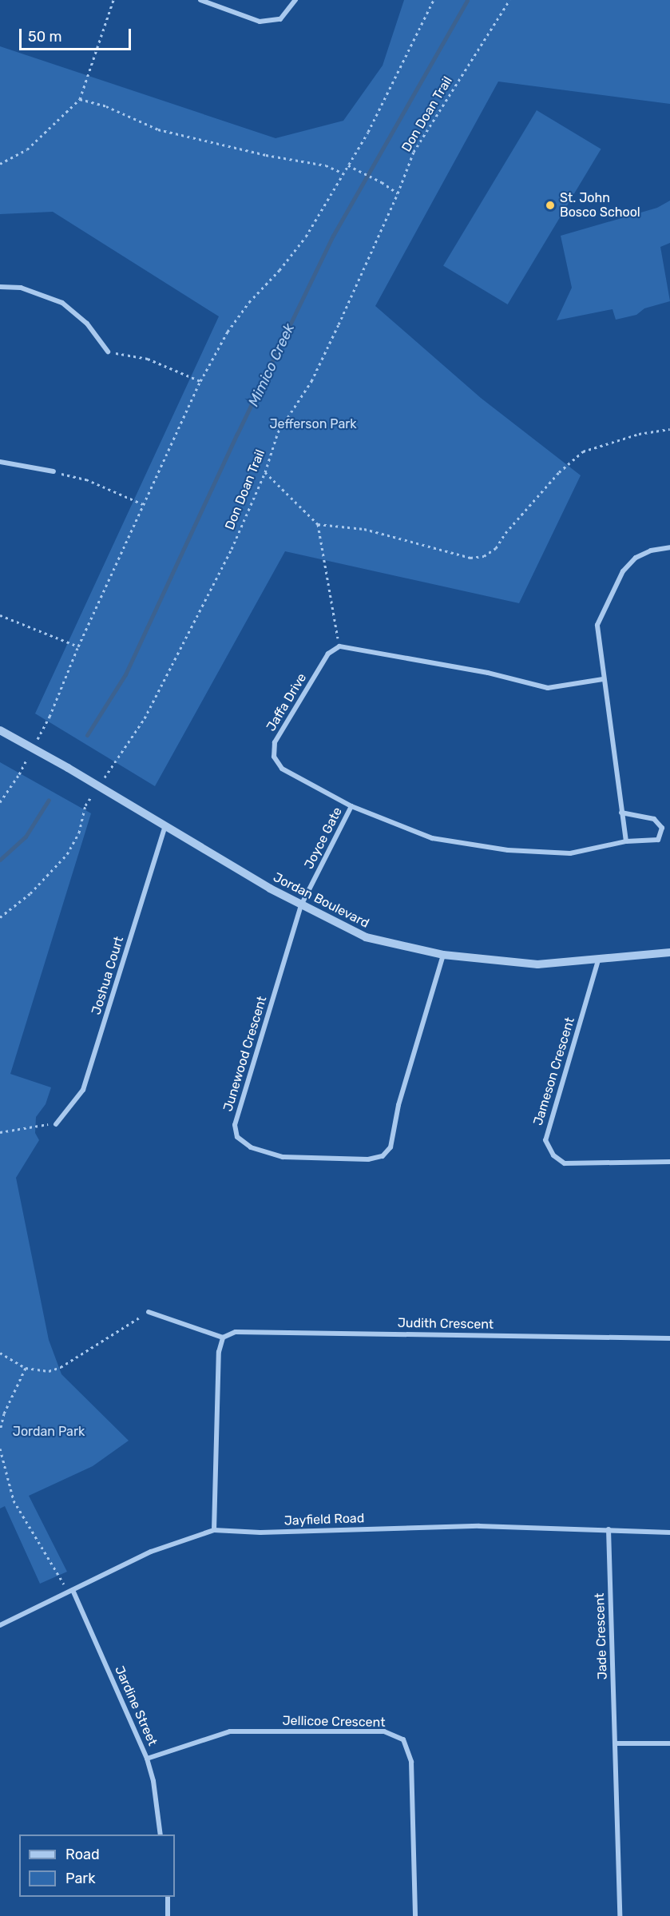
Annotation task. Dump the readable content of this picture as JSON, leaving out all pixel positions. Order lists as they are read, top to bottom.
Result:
{
  "streets": {
    "street": [
      "Jaffa Drive",
      "Joyce Gate",
      "Jordan Boulevard",
      "Joshua Court",
      "Junewood Crescent",
      "Jameson Crescent",
      "Judith Crescent",
      "Jayfield Road",
      "Jade Crescent",
      "Jardine Street",
      "Jellicoe Crescent"
    ],
    "path": ["Don Doan Trail"]
  },
  "crossings": [
    ["Don Doan Trail", "Jordan Boulevard"],
    ["Jaffa Drive", "Joyce Gate"],
    ["Joyce Gate", "Jordan Boulevard"],
    ["Joyce Gate", "Junewood Crescent"],
    ["Jordan Boulevard", "Joshua Court"],
    ["Jordan Boulevard", "Junewood Crescent"],
    ["Jordan Boulevard", "Jameson Crescent"],
    ["Jayfield Road", "Jade Crescent"],
    ["Jayfield Road", "Jardine Street"],
    ["Jardine Street", "Jellicoe Crescent"]
  ],
  "water": ["Mimico Creek"],
  "parks": ["Jefferson Park", "Jordan Park"],
  "places": ["St. John Bosco School"],
  "legend": ["Road", "Park"],
  "scale_bar": "50 m"
}
